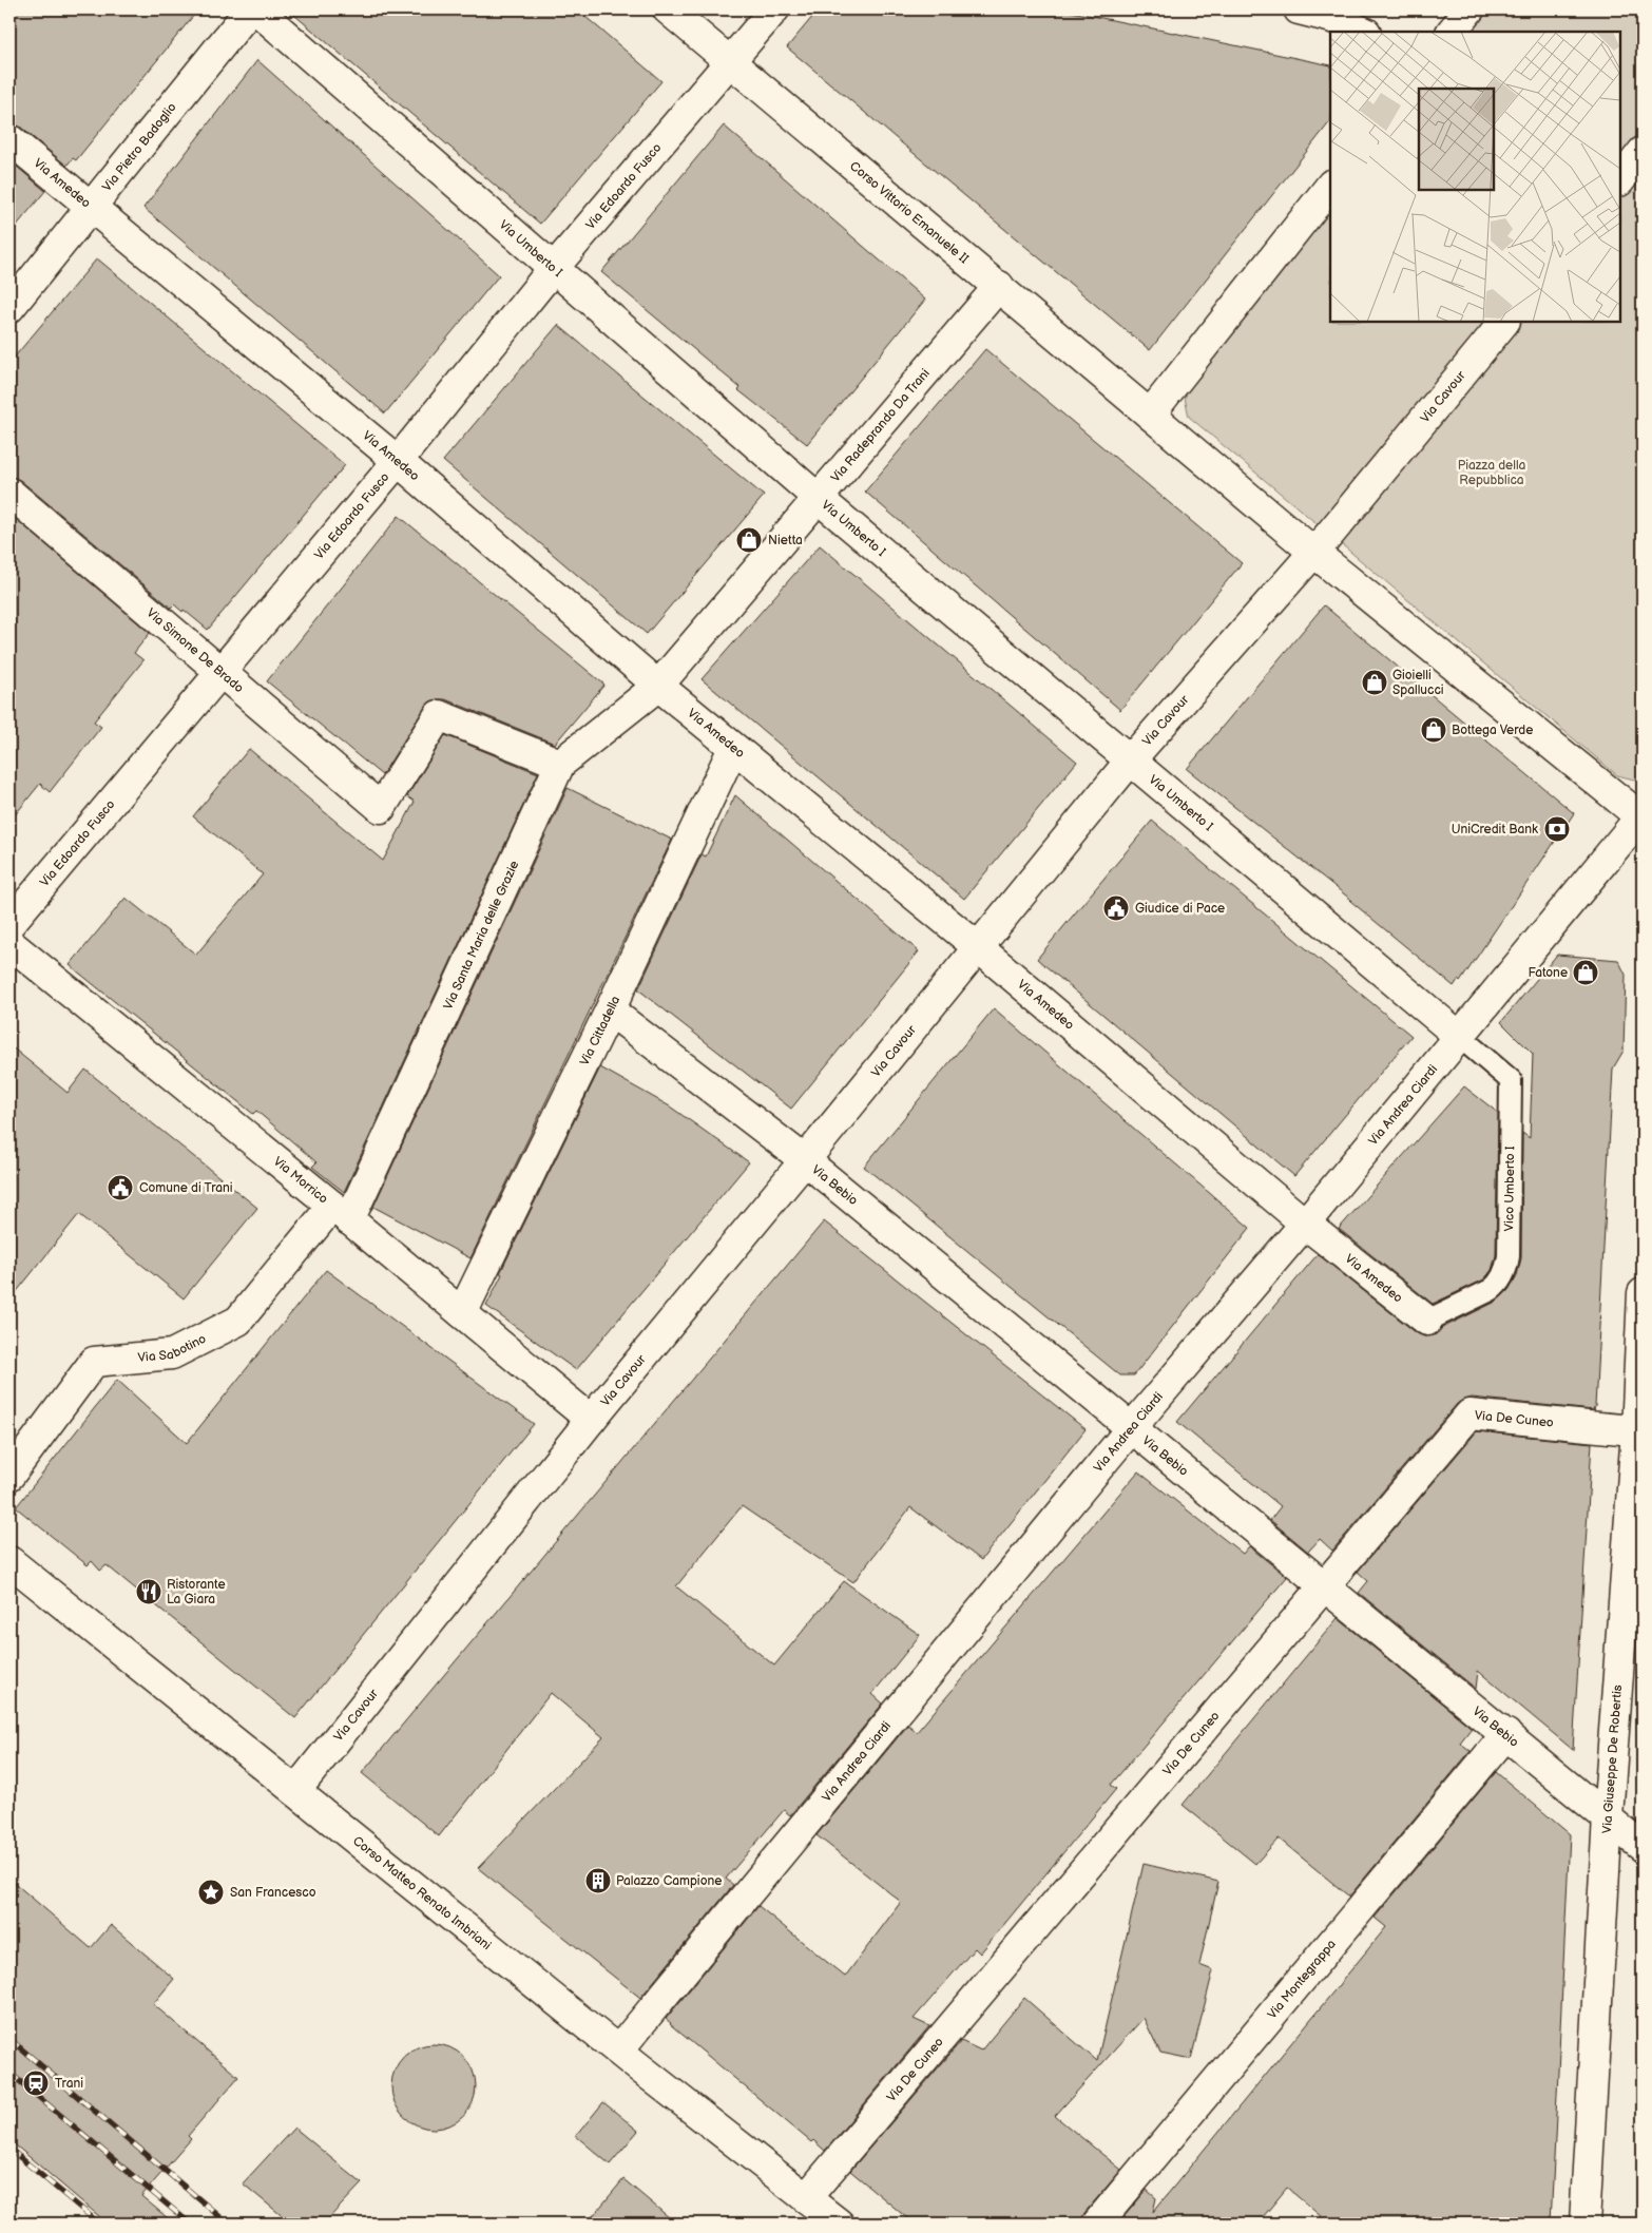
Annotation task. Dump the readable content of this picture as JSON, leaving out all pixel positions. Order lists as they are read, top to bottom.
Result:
{
  "streets": {
    "street": [
      "Via Pietro Badoglio",
      "Via Amedeo",
      "Via Edoardo Fusco",
      "Corso Vittorio Emanuele II",
      "Via Umberto I",
      "Via Cavour",
      "Via Radeprando Da Trani",
      "Via Simone De Brado",
      "Via Santa Maria delle Grazie",
      "Via Cittadella",
      "Via Andrea Ciardi",
      "Via Morrico",
      "Via Bebio",
      "Via Sabotino",
      "Via De Cuneo",
      "Via Giuseppe De Robertis",
      "Corso Matteo Renato Imbriani",
      "Via Montegrappa"
    ],
    "lane": ["Vico Umberto I"]
  },
  "crossings": [
    ["Via Pietro Badoglio", "Via Amedeo"],
    ["Via Amedeo", "Via Edoardo Fusco"],
    ["Via Amedeo", "Via Cavour"],
    ["Via Amedeo", "Via Radeprando Da Trani"],
    ["Via Amedeo", "Via Santa Maria delle Grazie"],
    ["Via Amedeo", "Via Cittadella"],
    ["Via Amedeo", "Via Andrea Ciardi"],
    ["Via Amedeo", "Vico Umberto I"],
    ["Via Edoardo Fusco", "Corso Vittorio Emanuele II"],
    ["Via Edoardo Fusco", "Via Umberto I"],
    ["Via Edoardo Fusco", "Via Simone De Brado"],
    ["Corso Vittorio Emanuele II", "Via Radeprando Da Trani"],
    ["Via Umberto I", "Via Cavour"],
    ["Via Umberto I", "Via Radeprando Da Trani"],
    ["Via Umberto I", "Via Andrea Ciardi"],
    ["Via Umberto I", "Vico Umberto I"],
    ["Via Cavour", "Via Morrico"],
    ["Via Cavour", "Via Bebio"],
    ["Via Cavour", "Corso Matteo Renato Imbriani"],
    ["Via Radeprando Da Trani", "Via Santa Maria delle Grazie"],
    ["Via Simone De Brado", "Via Santa Maria delle Grazie"],
    ["Via Santa Maria delle Grazie", "Via Morrico"],
    ["Via Santa Maria delle Grazie", "Via Sabotino"],
    ["Via Cittadella", "Via Morrico"],
    ["Via Cittadella", "Via Bebio"],
    ["Via Andrea Ciardi", "Via Bebio"],
    ["Via Andrea Ciardi", "Vico Umberto I"],
    ["Via Andrea Ciardi", "Corso Matteo Renato Imbriani"],
    ["Via Morrico", "Via Sabotino"],
    ["Via Bebio", "Via De Cuneo"],
    ["Via Bebio", "Via Giuseppe De Robertis"],
    ["Via Bebio", "Via Montegrappa"],
    ["Via De Cuneo", "Via Giuseppe De Robertis"],
    ["Via De Cuneo", "Corso Matteo Renato Imbriani"]
  ],
  "parks": ["Piazza della Repubblica"],
  "places": {
    "shop": [
      "Nietta",
      "Gioielli Spallucci",
      "Bottega Verde",
      "Fatone"
    ],
    "bank": ["UniCredit Bank"],
    "public building": ["Giudice di Pace", "Comune di Trani"],
    "restaurant": ["Ristorante La Giara"],
    "building": ["Palazzo Campione"],
    "place": ["San Francesco"],
    "station": ["Trani"]
  }
}
